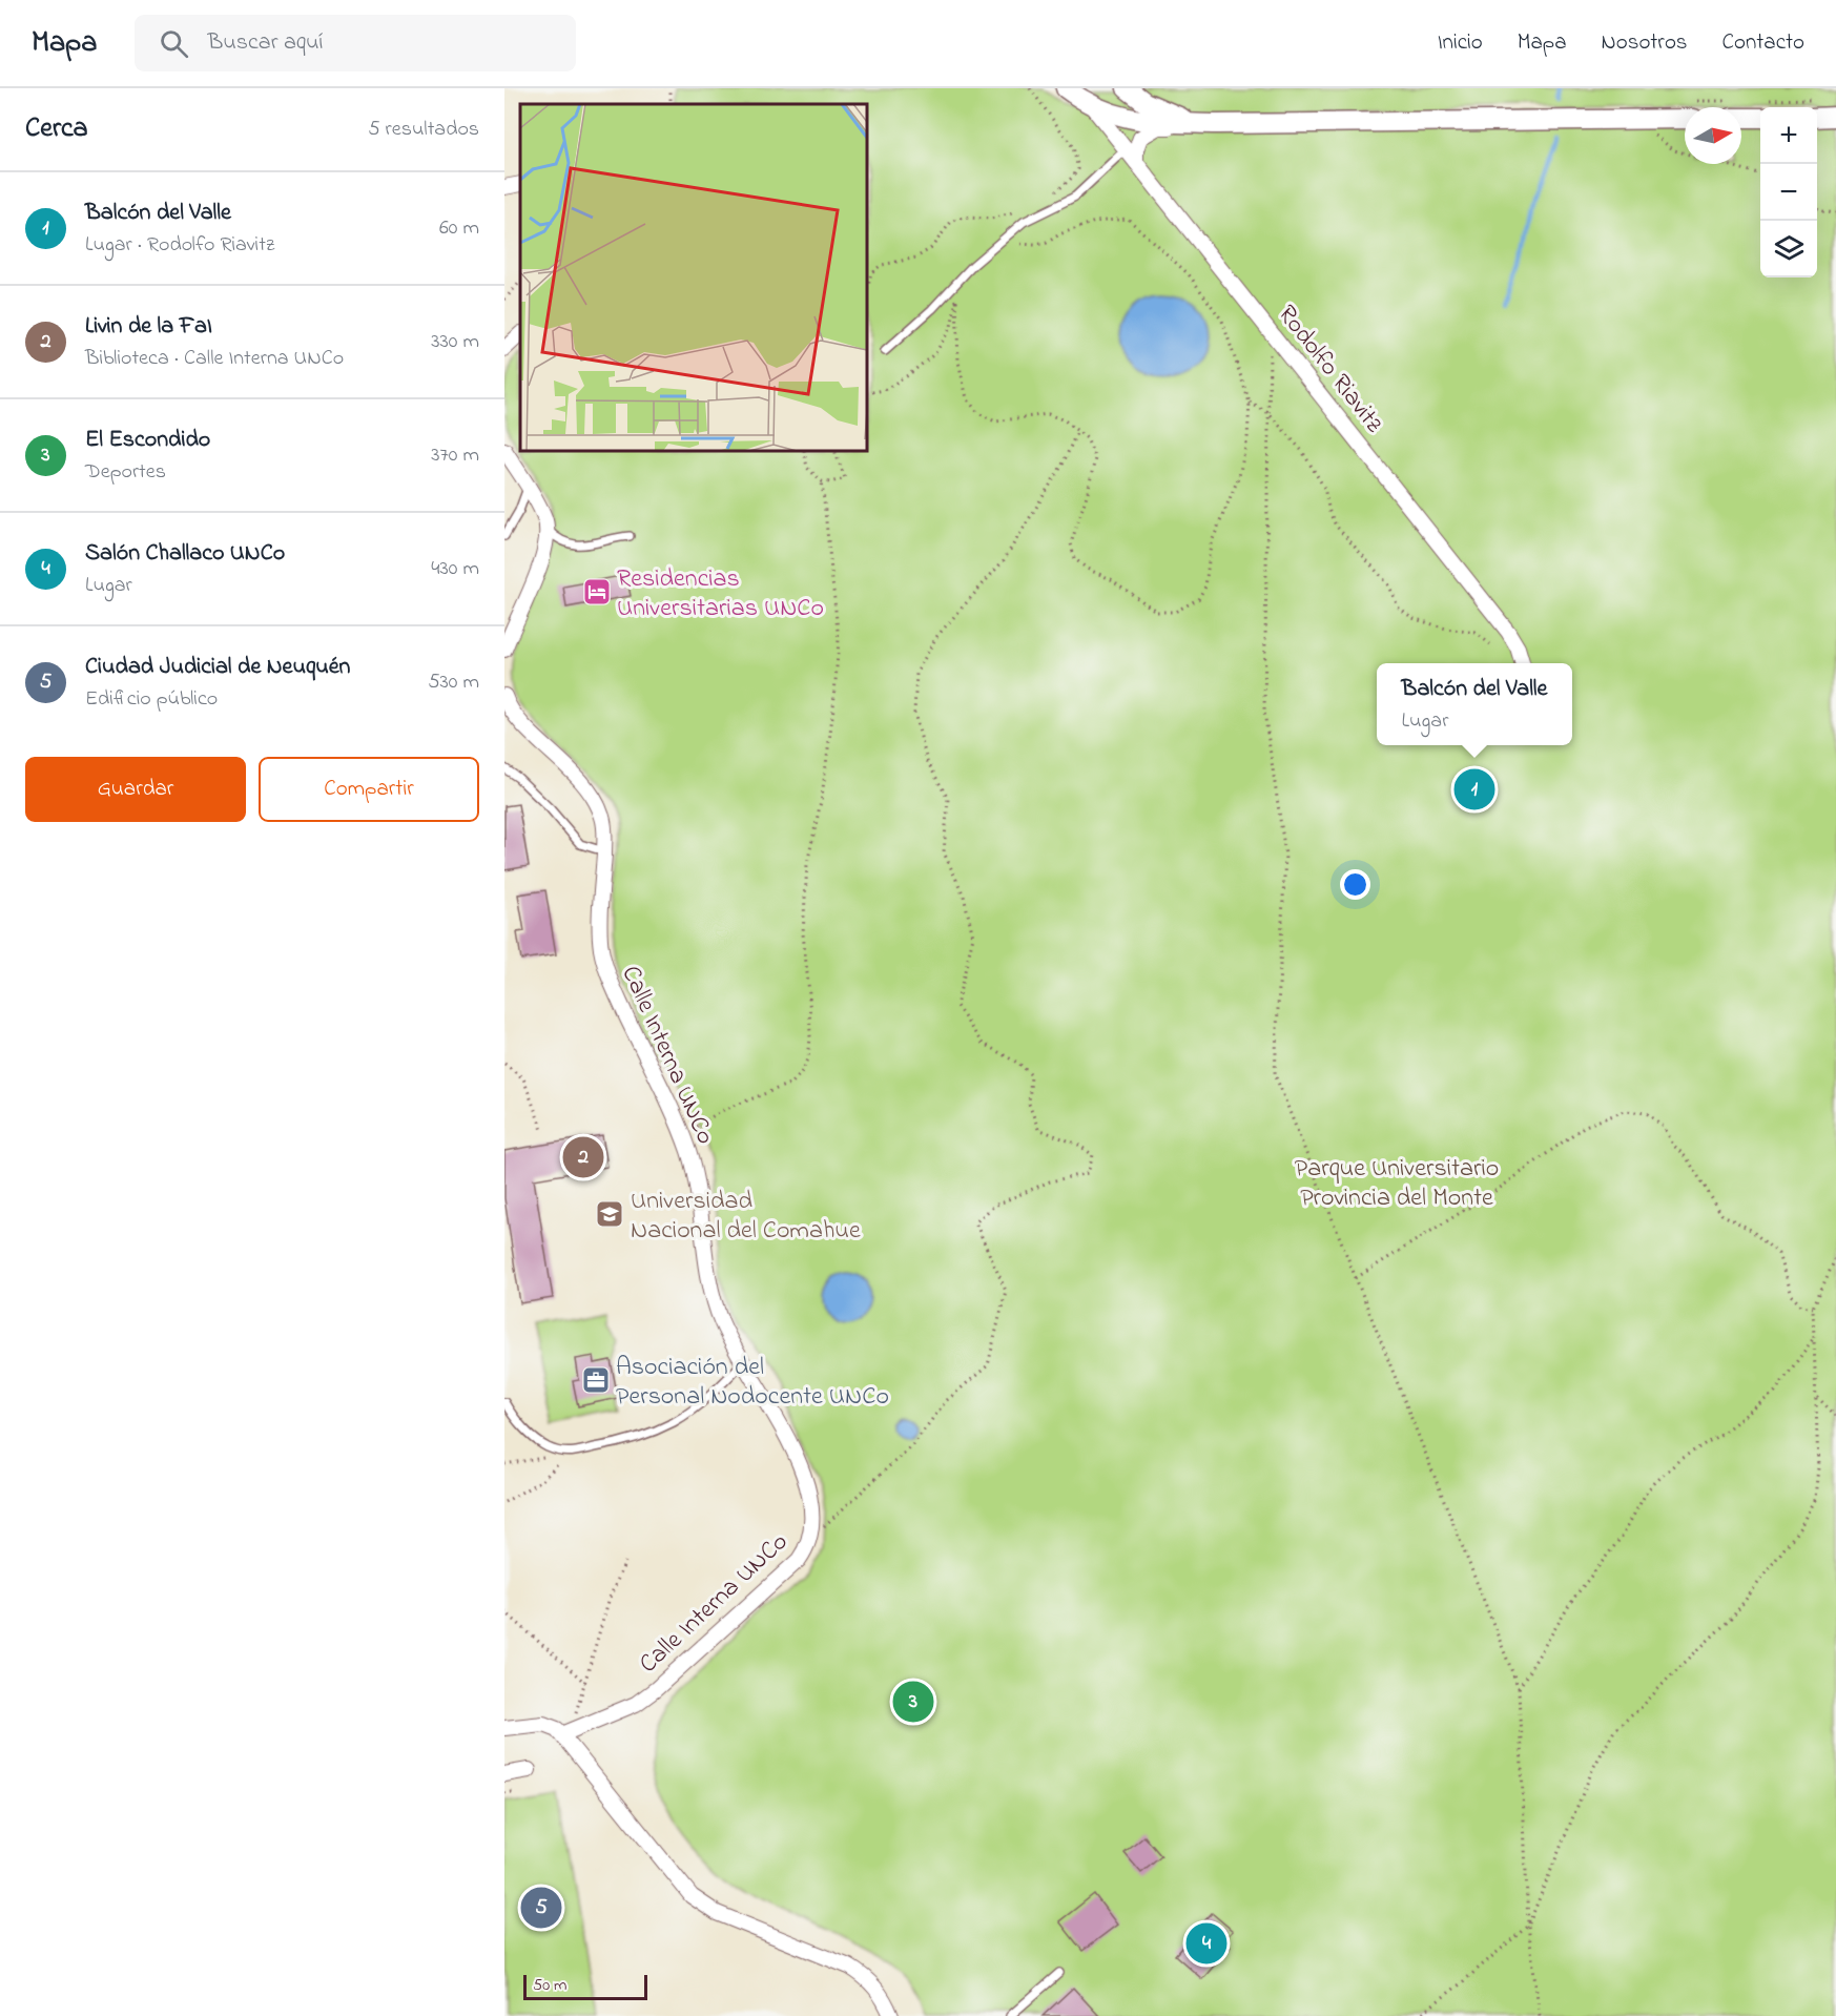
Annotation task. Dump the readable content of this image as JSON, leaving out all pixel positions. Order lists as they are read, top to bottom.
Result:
{
  "streets": {
    "main road": ["Rodolfo Riavitz"],
    "street": ["Calle Interna UNCo"]
  },
  "parks": ["Parque Universitario Provincia del Monte"],
  "places": {
    "hotel": ["Residencias Universitarias UNCo"],
    "school or university": ["Universidad Nacional del Comahue"],
    "office": ["Asociación del Personal Nodocente UNCo"]
  },
  "scale_bar": "50 m",
  "north": "right",
  "page": {
    "header": "Mapa",
    "search": "Buscar aquí",
    "nav": [
      "Inicio",
      "Mapa",
      "Nosotros",
      "Contacto"
    ],
    "heading": ["Cerca", "5 resultados"],
    "map_buttons": ["+", "−"],
    "list": [
      {
        "mark": "1",
        "name": "Balcón del Valle",
        "note": "Lugar · Rodolfo Riavitz",
        "value": "60 m"
      },
      {
        "mark": "2",
        "name": "Livin de la FaI",
        "note": "Biblioteca · Calle Interna UNCo",
        "value": "330 m"
      },
      {
        "mark": "3",
        "name": "El Escondido",
        "note": "Deportes",
        "value": "370 m"
      },
      {
        "mark": "4",
        "name": "Salón Challaco UNCo",
        "note": "Lugar",
        "value": "430 m"
      },
      {
        "mark": "5",
        "name": "Ciudad Judicial de Neuquén",
        "note": "Edificio público",
        "value": "530 m"
      }
    ],
    "popup": ["Balcón del Valle", "Lugar"],
    "buttons": ["Guardar", "Compartir"],
    "pins": [
      "1",
      "2",
      "3",
      "5",
      "4"
    ],
    "scale": "50 m"
  }
}
